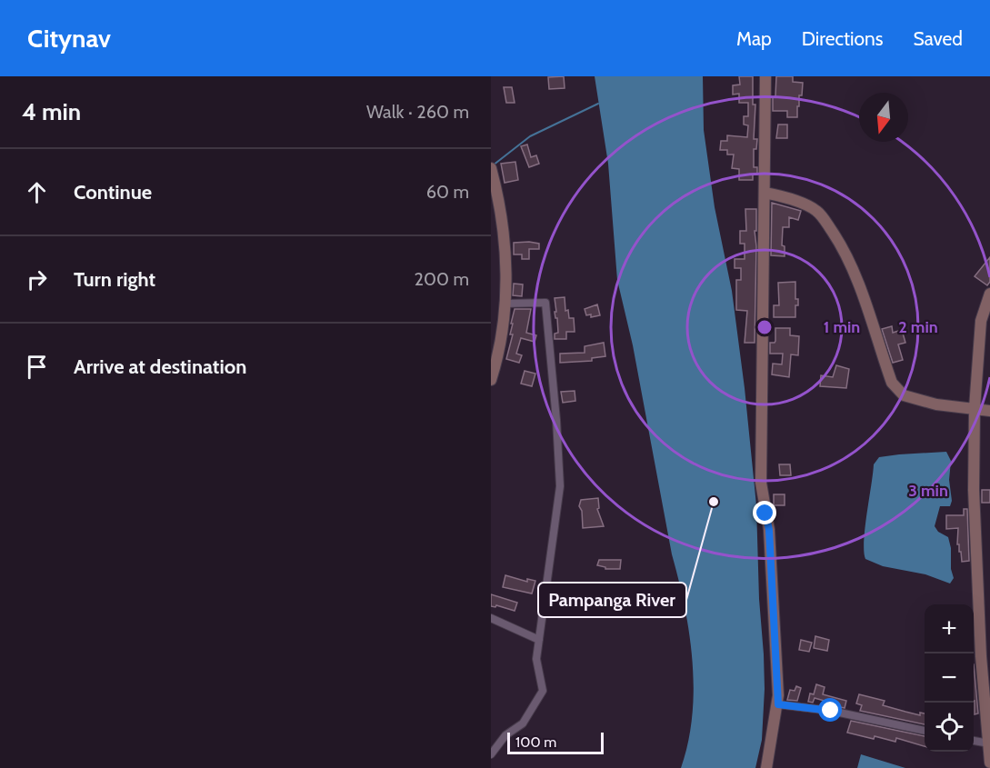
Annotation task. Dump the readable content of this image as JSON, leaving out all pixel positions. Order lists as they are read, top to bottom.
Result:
{
  "places": ["Pampanga River"],
  "scale_bar": "100 m",
  "north": "bottom",
  "page": {
    "header": "Citynav",
    "nav": ["Map", "Directions", "Saved"],
    "heading": ["4 min", "Walk · 260 m"],
    "list": [
      ["Continue", "60 m"],
      ["Turn right", "200 m"],
      "Arrive at destination"
    ],
    "map_buttons": ["+", "−"],
    "scale": "100 m"
  },
  "rings": ["1 min", "2 min", "3 min"]
}
